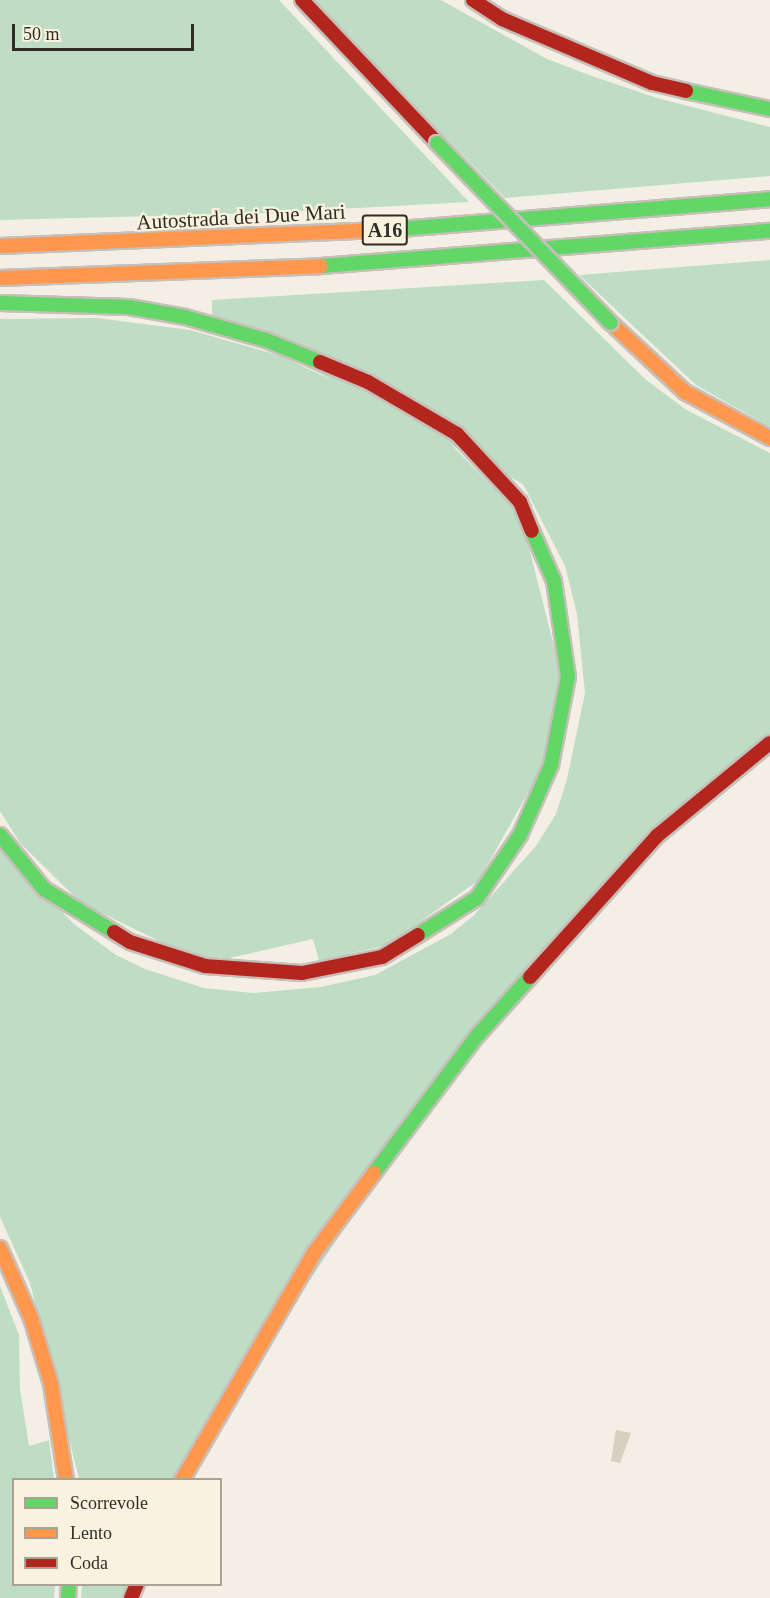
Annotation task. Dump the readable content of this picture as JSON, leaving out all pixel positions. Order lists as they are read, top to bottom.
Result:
{
  "streets": {
    "highway": ["Autostrada dei Due Mari", "A16"]
  },
  "legend": ["Scorrevole", "Lento", "Coda"],
  "scale_bar": "50 m"
}
